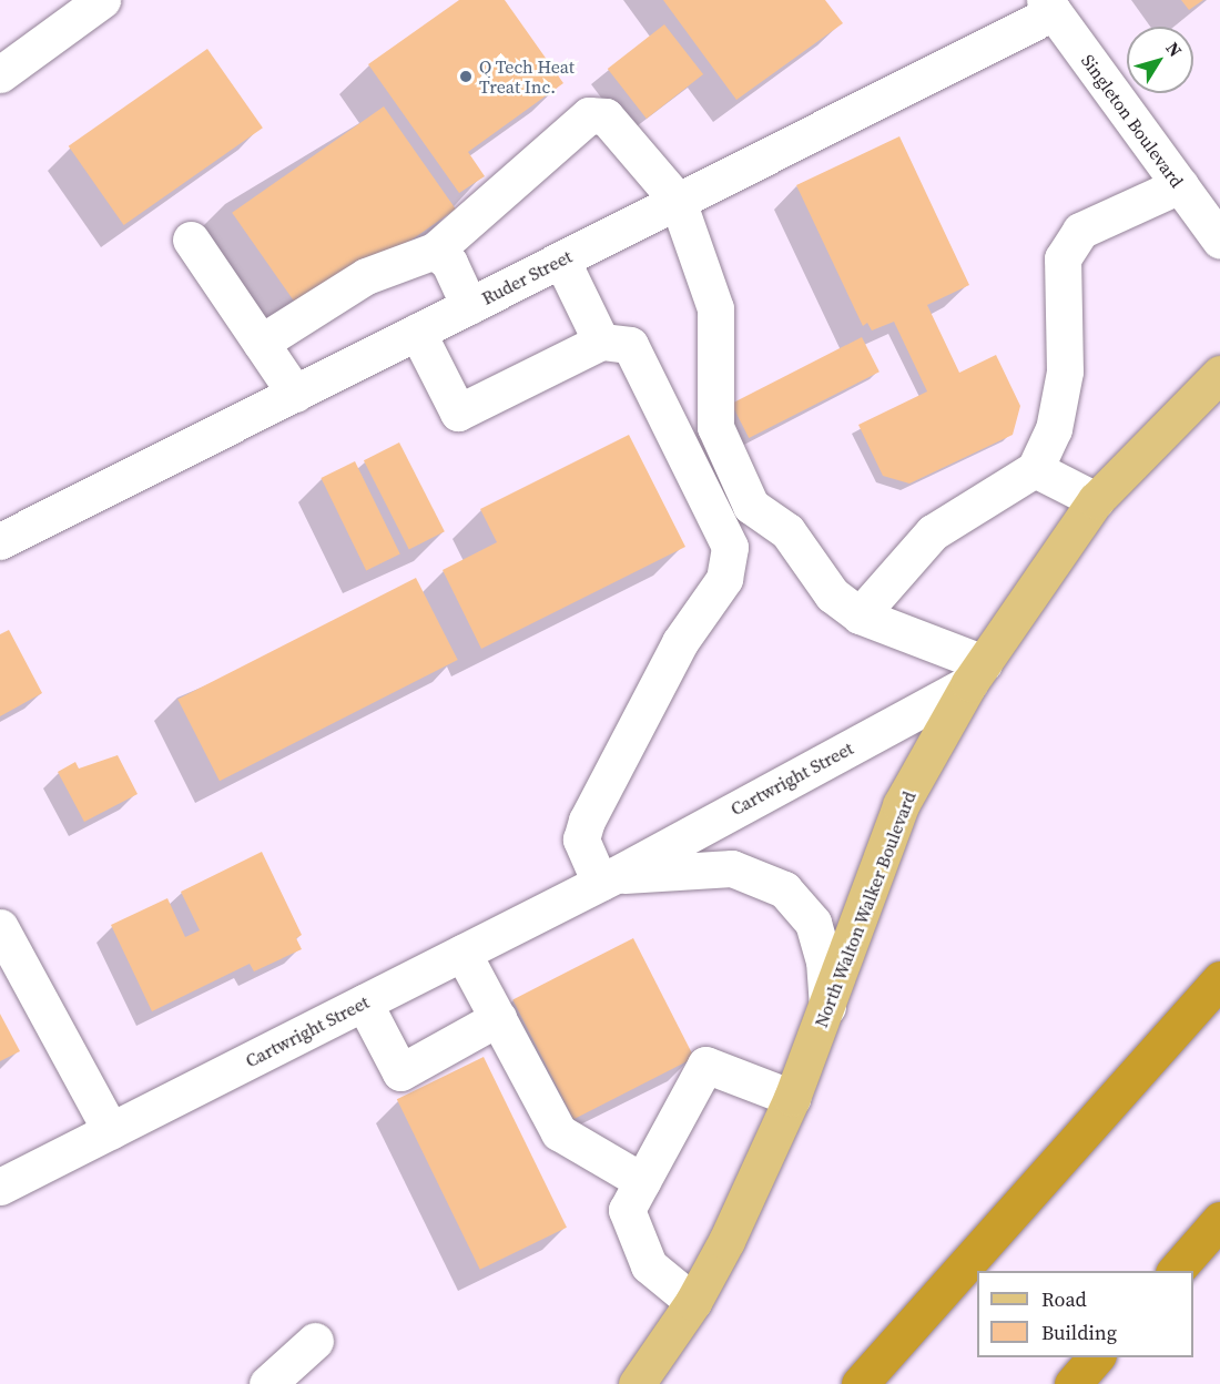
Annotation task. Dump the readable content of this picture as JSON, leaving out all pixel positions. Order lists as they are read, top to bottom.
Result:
{
  "streets": {
    "main road": ["North Walton Walker Boulevard"],
    "street": ["Singleton Boulevard", "Ruder Street", "Cartwright Street"]
  },
  "crossings": [
    ["Singleton Boulevard", "Ruder Street"],
    ["Cartwright Street", "North Walton Walker Boulevard"]
  ],
  "places": ["Q Tech Heat Treat Inc."],
  "legend": ["Road", "Building"],
  "north": "top right"
}
